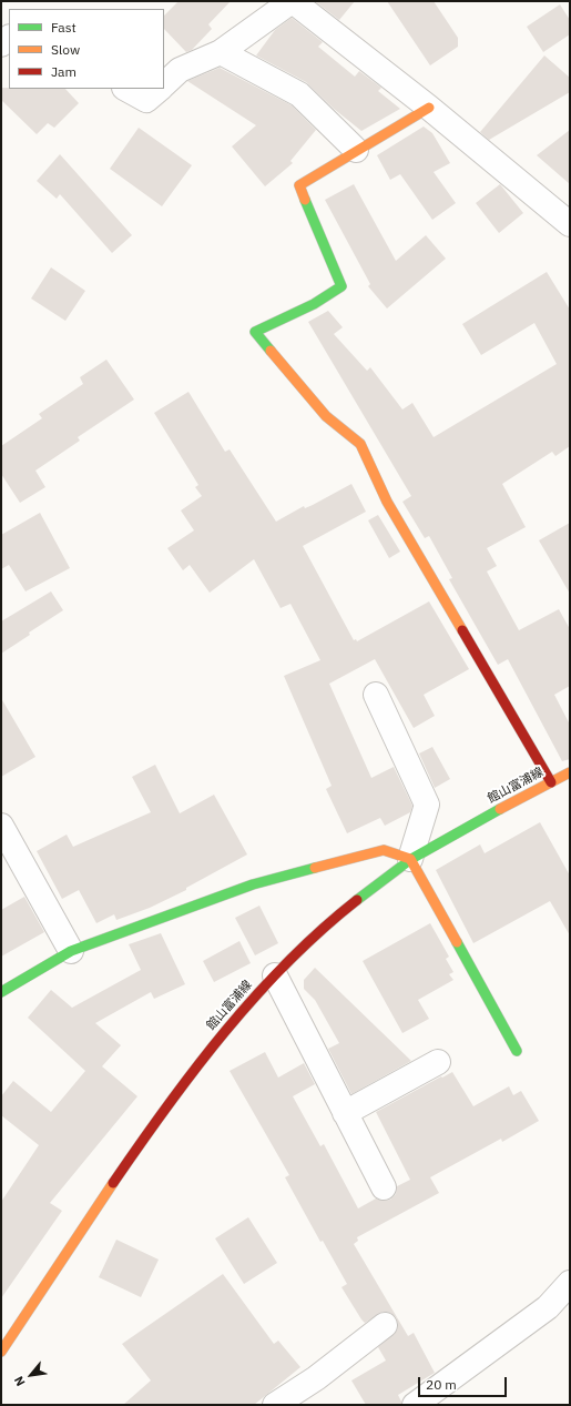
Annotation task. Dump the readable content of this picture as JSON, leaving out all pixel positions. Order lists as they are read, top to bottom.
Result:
{
  "streets": {
    "street": ["館山富浦線"]
  },
  "legend": ["Fast", "Slow", "Jam"],
  "scale_bar": "20 m",
  "north": "bottom left"
}
